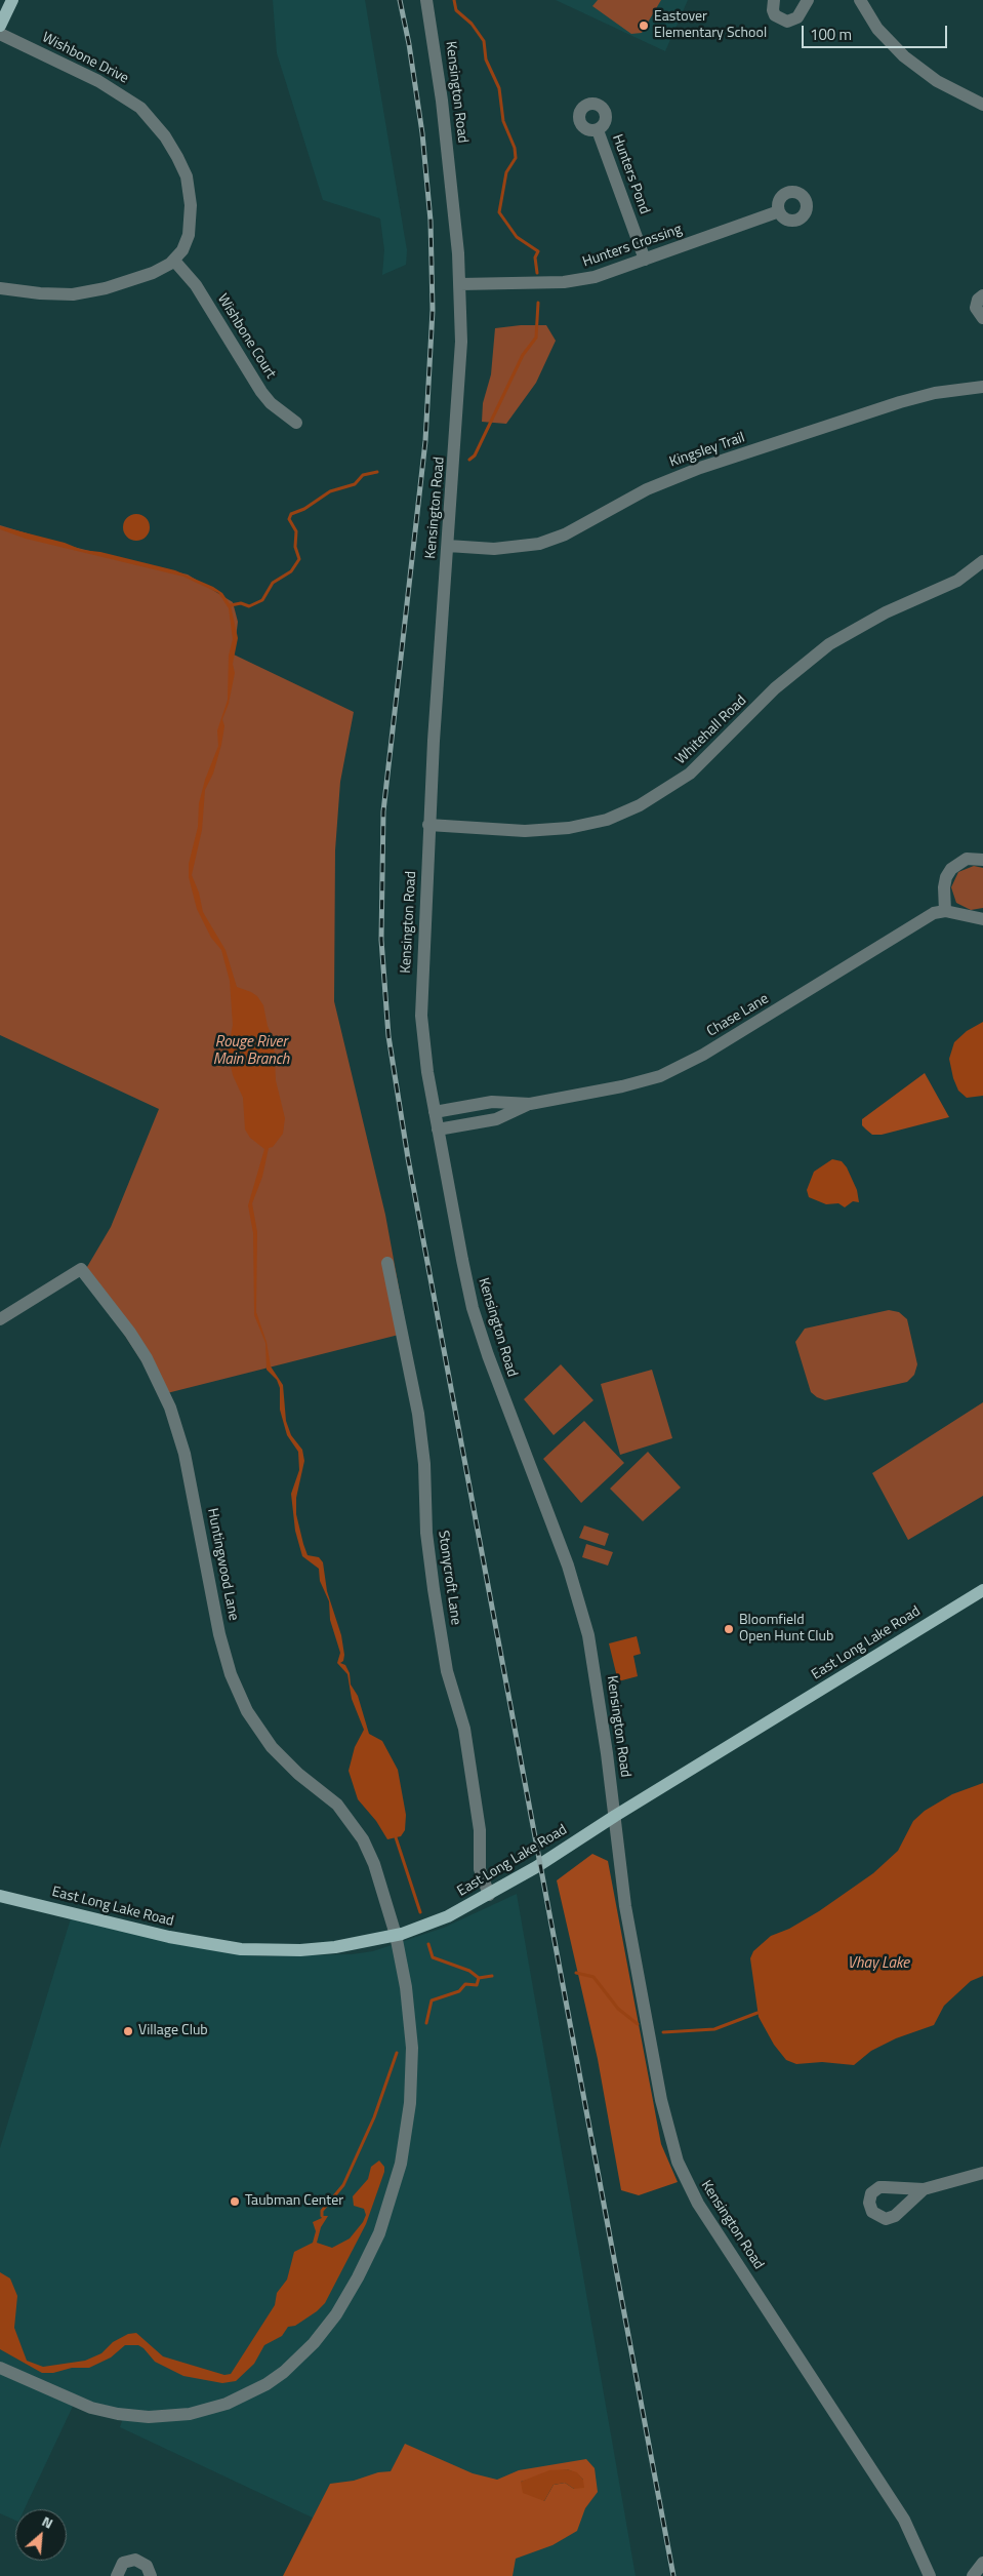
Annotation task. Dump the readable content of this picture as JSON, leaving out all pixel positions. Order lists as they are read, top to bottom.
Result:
{
  "streets": {
    "main road": ["East Long Lake Road"],
    "street": [
      "Wishbone Drive",
      "Kensington Road",
      "Hunters Pond",
      "Hunters Crossing",
      "Wishbone Court",
      "Kingsley Trail",
      "Whitehall Road",
      "Chase Lane",
      "Huntingwood Lane",
      "Stonycroft Lane"
    ]
  },
  "crossings": [
    ["Wishbone Drive", "Wishbone Court"],
    ["Kensington Road", "Hunters Crossing"],
    ["Kensington Road", "Kingsley Trail"],
    ["Kensington Road", "Whitehall Road"],
    ["Kensington Road", "Chase Lane"],
    ["Kensington Road", "East Long Lake Road"],
    ["Hunters Pond", "Hunters Crossing"],
    ["Huntingwood Lane", "East Long Lake Road"],
    ["Stonycroft Lane", "East Long Lake Road"]
  ],
  "water": ["Rouge River Main Branch", "Vhay Lake"],
  "places": [
    "Eastover Elementary School",
    "Bloomfield Open Hunt Club",
    "Village Club",
    "Taubman Center"
  ],
  "scale_bar": "100 m",
  "north": "top right"
}
